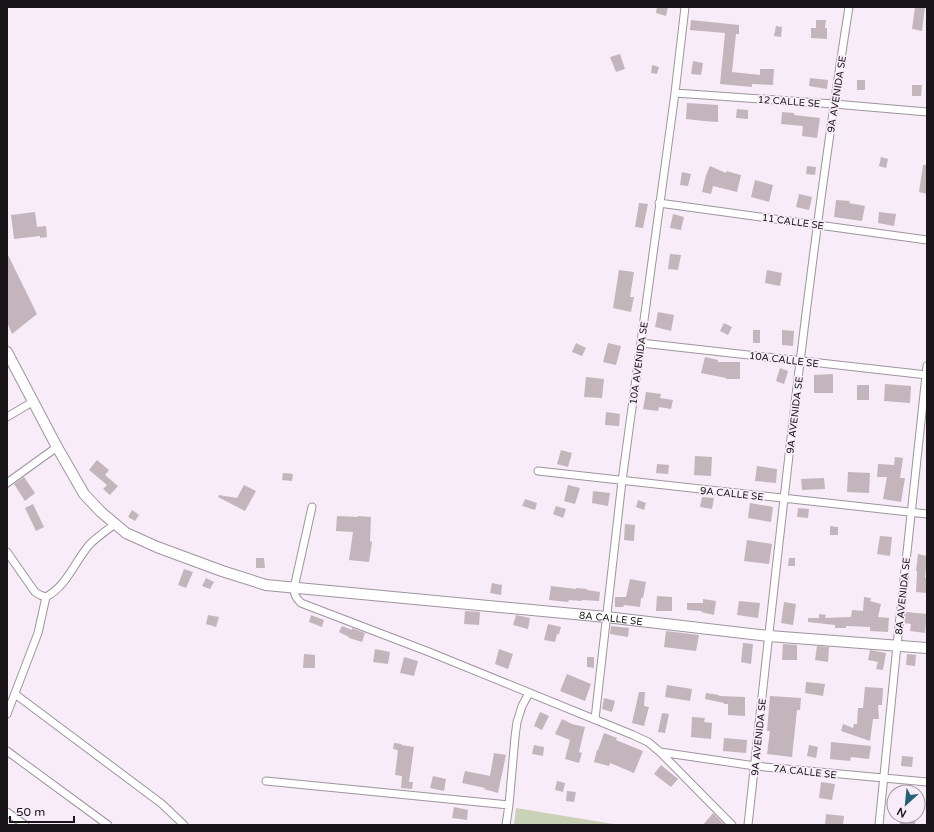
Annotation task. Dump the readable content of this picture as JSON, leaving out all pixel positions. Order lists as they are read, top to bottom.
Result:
{
  "streets": {
    "street": [
      "9A AVENIDA SE",
      "12 CALLE SE",
      "11 CALLE SE",
      "10A CALLE SE",
      "10A AVENIDA SE",
      "9A CALLE SE",
      "8A AVENIDA SE",
      "8A CALLE SE",
      "7A CALLE SE"
    ]
  },
  "crossings": [
    ["9A AVENIDA SE", "12 CALLE SE"],
    ["9A AVENIDA SE", "11 CALLE SE"],
    ["9A AVENIDA SE", "10A CALLE SE"],
    ["9A AVENIDA SE", "9A CALLE SE"],
    ["9A AVENIDA SE", "8A CALLE SE"],
    ["9A AVENIDA SE", "7A CALLE SE"],
    ["12 CALLE SE", "10A AVENIDA SE"],
    ["11 CALLE SE", "10A AVENIDA SE"],
    ["10A CALLE SE", "10A AVENIDA SE"],
    ["10A CALLE SE", "8A AVENIDA SE"],
    ["10A AVENIDA SE", "9A CALLE SE"],
    ["10A AVENIDA SE", "8A CALLE SE"],
    ["9A CALLE SE", "8A AVENIDA SE"],
    ["8A AVENIDA SE", "8A CALLE SE"],
    ["8A AVENIDA SE", "7A CALLE SE"]
  ],
  "scale_bar": "50 m",
  "north": "bottom left"
}
